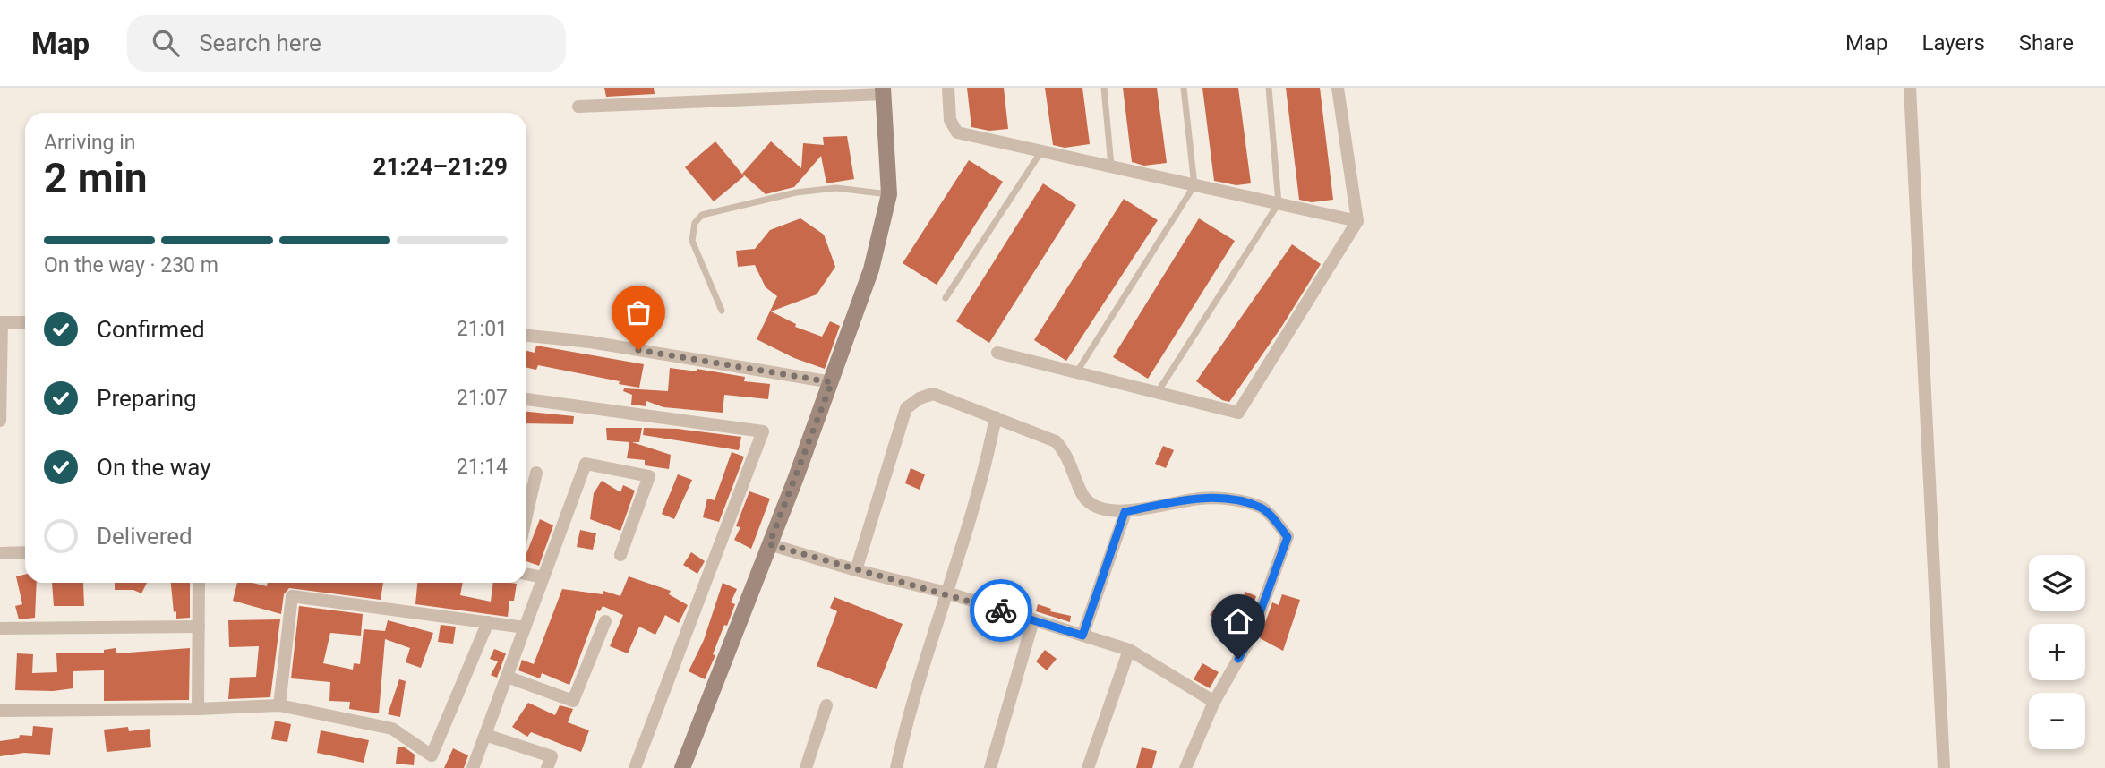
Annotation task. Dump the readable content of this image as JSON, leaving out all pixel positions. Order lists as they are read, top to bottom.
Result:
{
  "page": {
    "header": "Map",
    "search": "Search here",
    "nav": ["Map", "Layers", "Share"],
    "heading": ["2 min", "Arriving in", "21:24–21:29"],
    "bar": "On the way · 230 m",
    "list": [
      ["Confirmed", "21:01"],
      ["Preparing", "21:07"],
      ["On the way", "21:14"],
      "Delivered"
    ],
    "map_buttons": ["+", "−"]
  }
}
